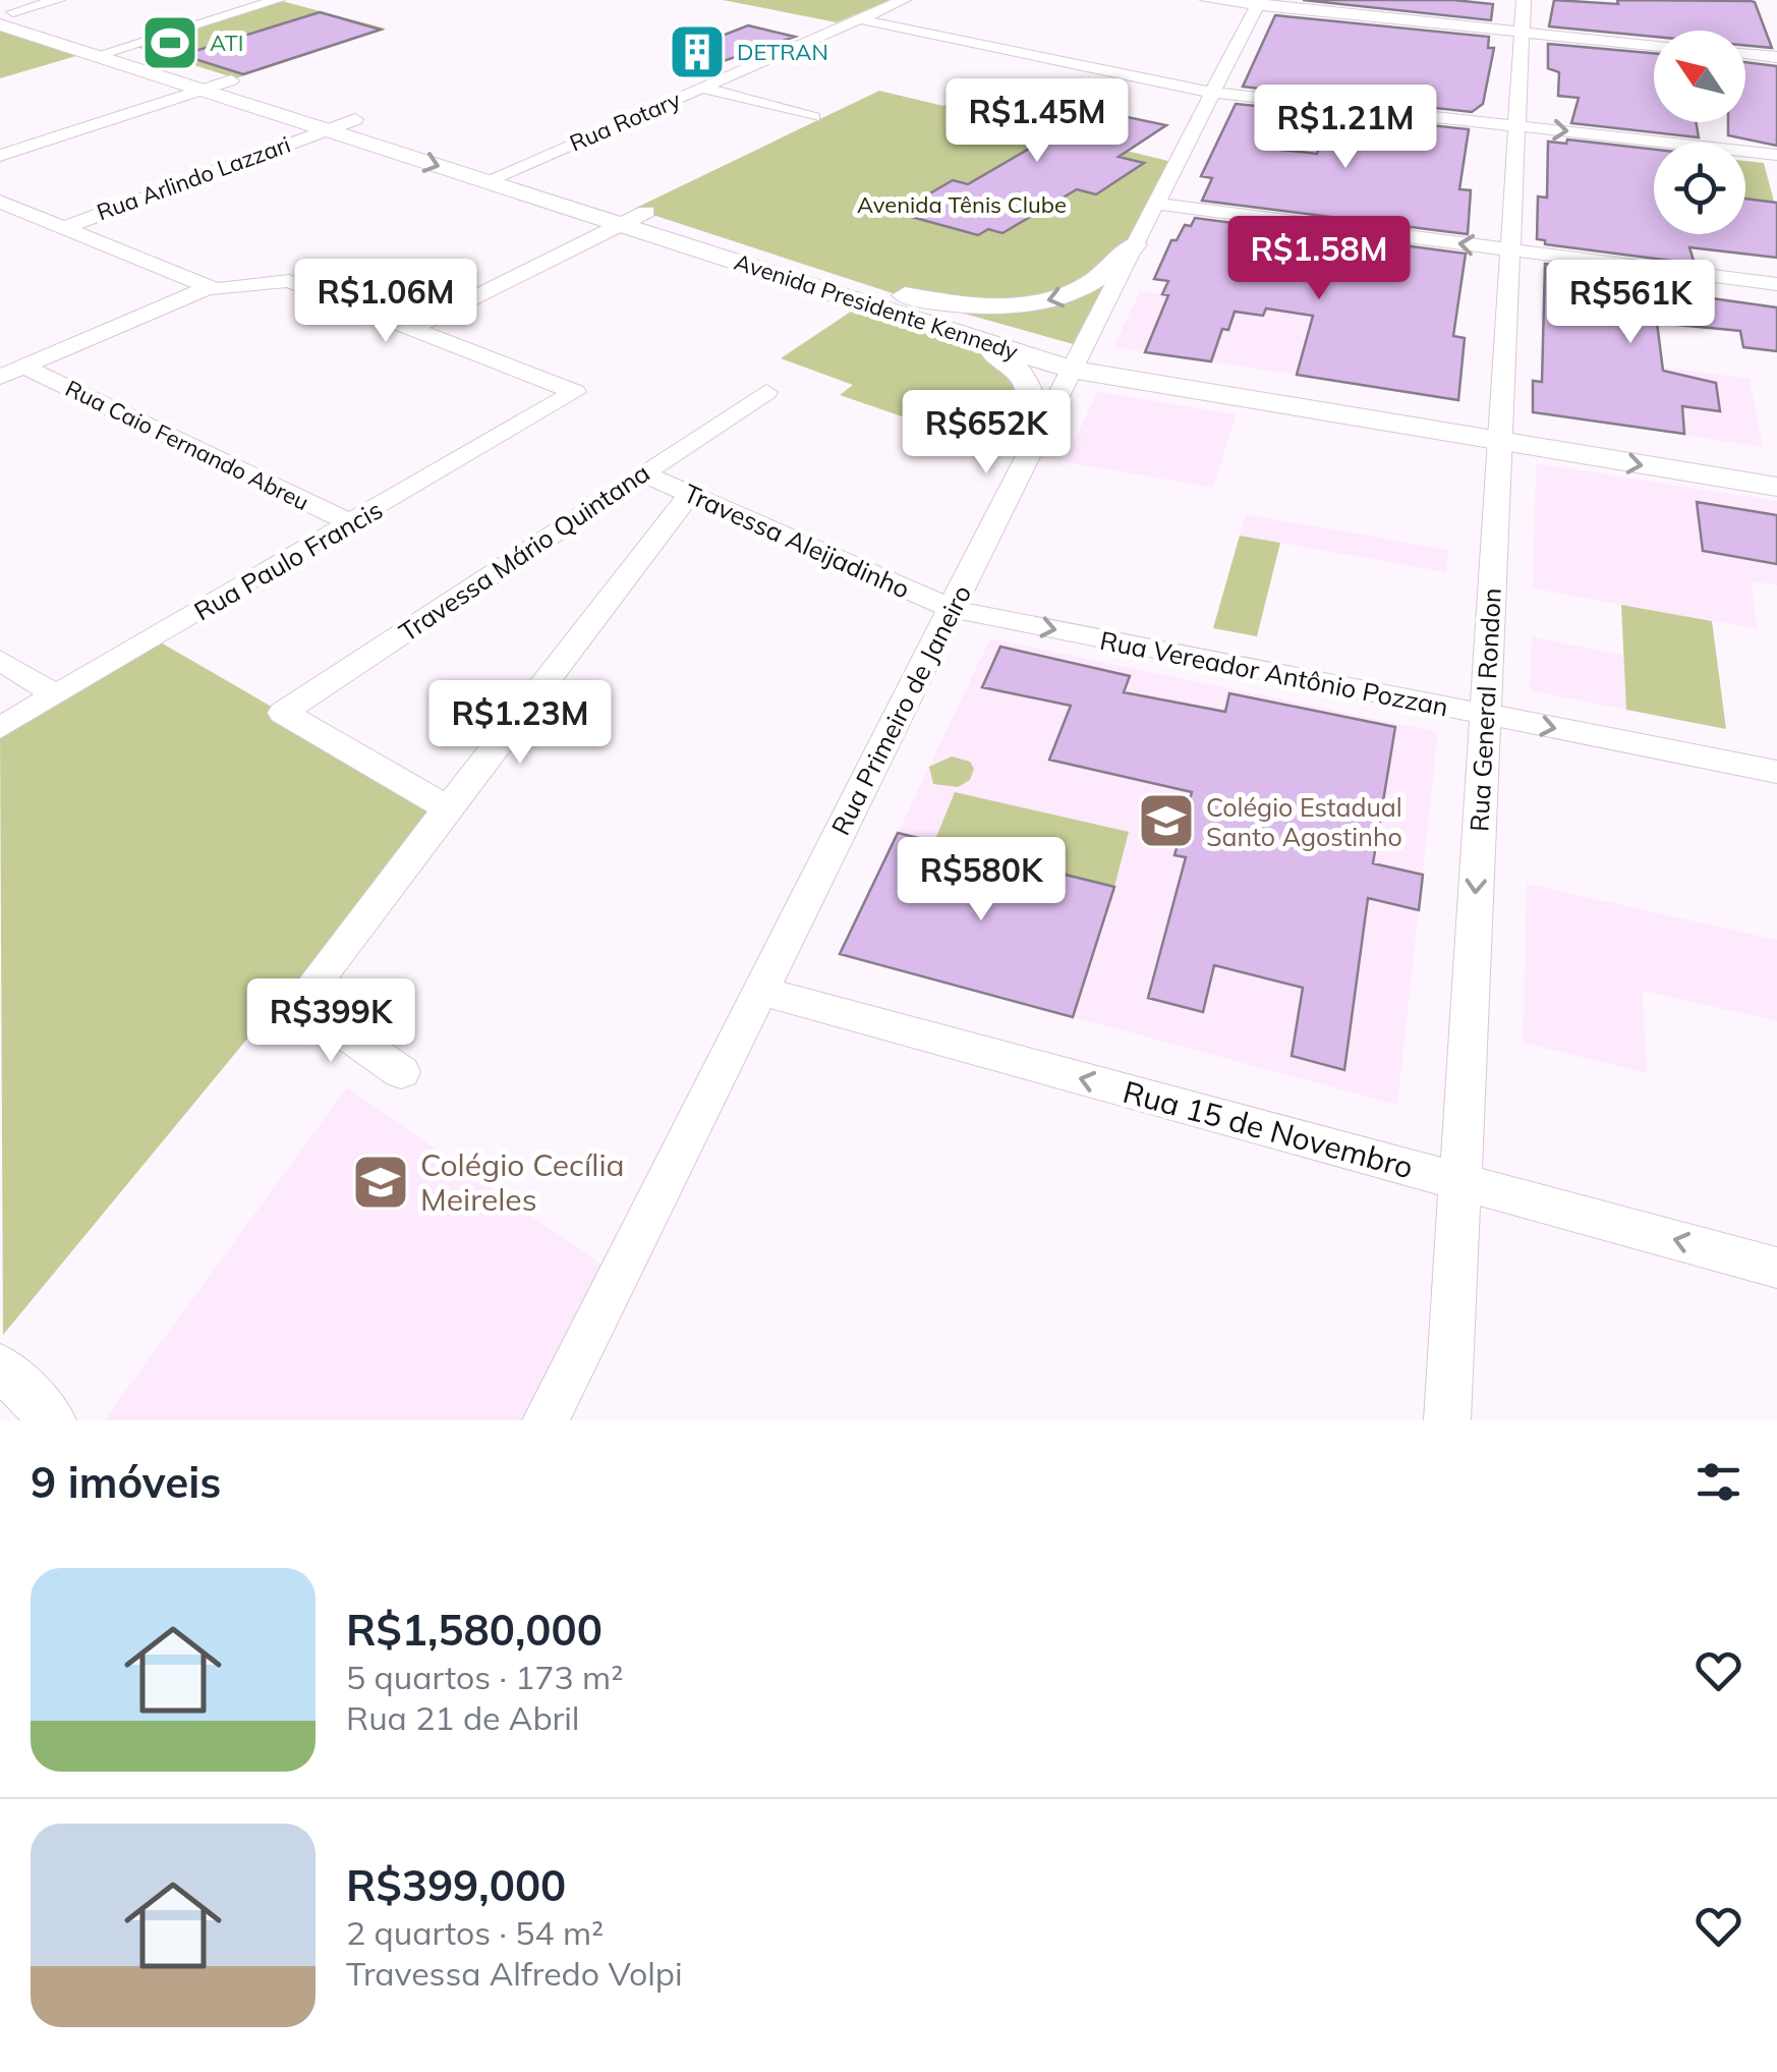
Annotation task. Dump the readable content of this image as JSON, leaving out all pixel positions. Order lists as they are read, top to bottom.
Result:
{
  "streets": {
    "main road": ["Avenida Presidente Kennedy"],
    "street": [
      "Rua Rotary",
      "Rua Arlindo Lazzari",
      "Rua Caio Fernando Abreu",
      "Travessa Aleijadinho",
      "Travessa Mário Quintana",
      "Rua Paulo Francis",
      "Rua Vereador Antônio Pozzan",
      "Rua Primeiro de Janeiro",
      "Rua General Rondon",
      "Rua 15 de Novembro"
    ]
  },
  "crossings": [
    ["Rua Rotary", "Avenida Presidente Kennedy"],
    ["Rua Arlindo Lazzari", "Avenida Presidente Kennedy"],
    ["Avenida Presidente Kennedy", "Rua Primeiro de Janeiro"],
    ["Avenida Presidente Kennedy", "Rua General Rondon"],
    ["Rua Caio Fernando Abreu", "Rua Paulo Francis"],
    ["Travessa Aleijadinho", "Travessa Mário Quintana"],
    ["Travessa Aleijadinho", "Rua Vereador Antônio Pozzan"],
    ["Travessa Aleijadinho", "Rua Primeiro de Janeiro"],
    ["Rua Vereador Antônio Pozzan", "Rua Primeiro de Janeiro"],
    ["Rua Vereador Antônio Pozzan", "Rua General Rondon"],
    ["Rua Primeiro de Janeiro", "Rua 15 de Novembro"],
    ["Rua General Rondon", "Rua 15 de Novembro"]
  ],
  "one_way": ["Rua Vereador Antônio Pozzan", "Rua 15 de Novembro"],
  "parks": ["Avenida Tênis Clube"],
  "places": {
    "sports": ["ATI"],
    "building": ["DETRAN"],
    "school or university": ["Colégio Estadual Santo Agostinho", "Colégio Cecília Meireles"]
  },
  "north": "top left",
  "page": {
    "price": [
      "R$1.45M",
      "R$1.21M",
      "R$1.58M",
      "R$1.06M",
      "R$561K",
      "R$652K",
      "R$1.23M",
      "R$580K",
      "R$399K"
    ],
    "heading": "9 imóveis",
    "list": [
      {
        "name": "R$1,580,000",
        "note": "5 quartos · 173 m² · Rua 21 de Abril"
      },
      {
        "name": "R$399,000",
        "note": "2 quartos · 54 m² · Travessa Alfredo Volpi"
      }
    ]
  }
}
